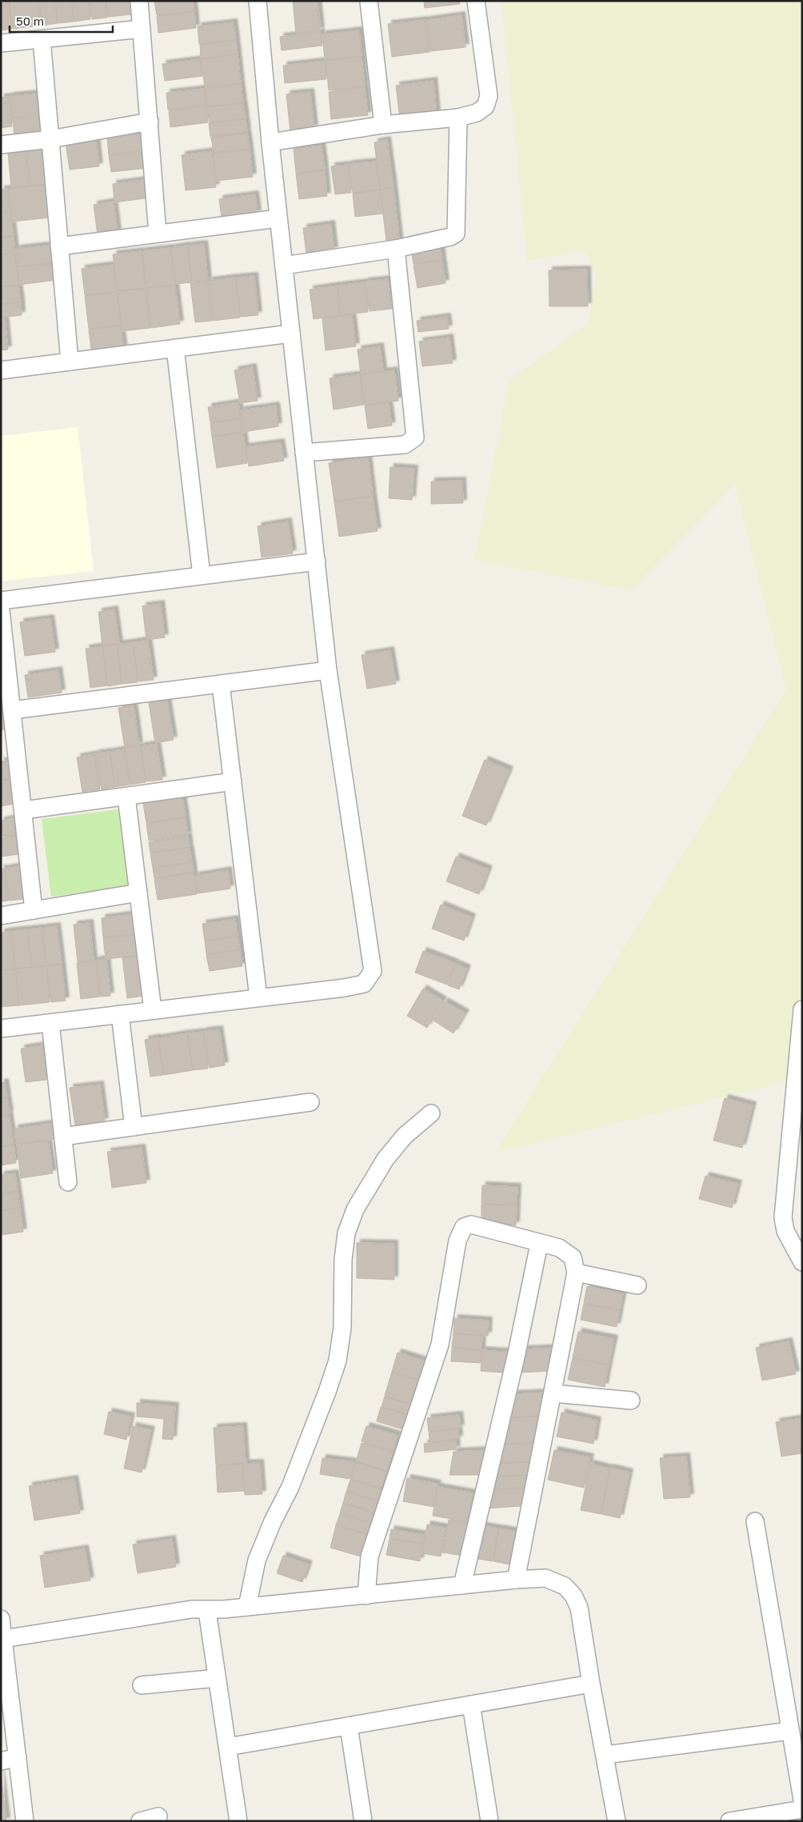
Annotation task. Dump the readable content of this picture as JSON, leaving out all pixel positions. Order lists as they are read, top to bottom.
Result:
{
  "scale_bar": "50 m"
}
